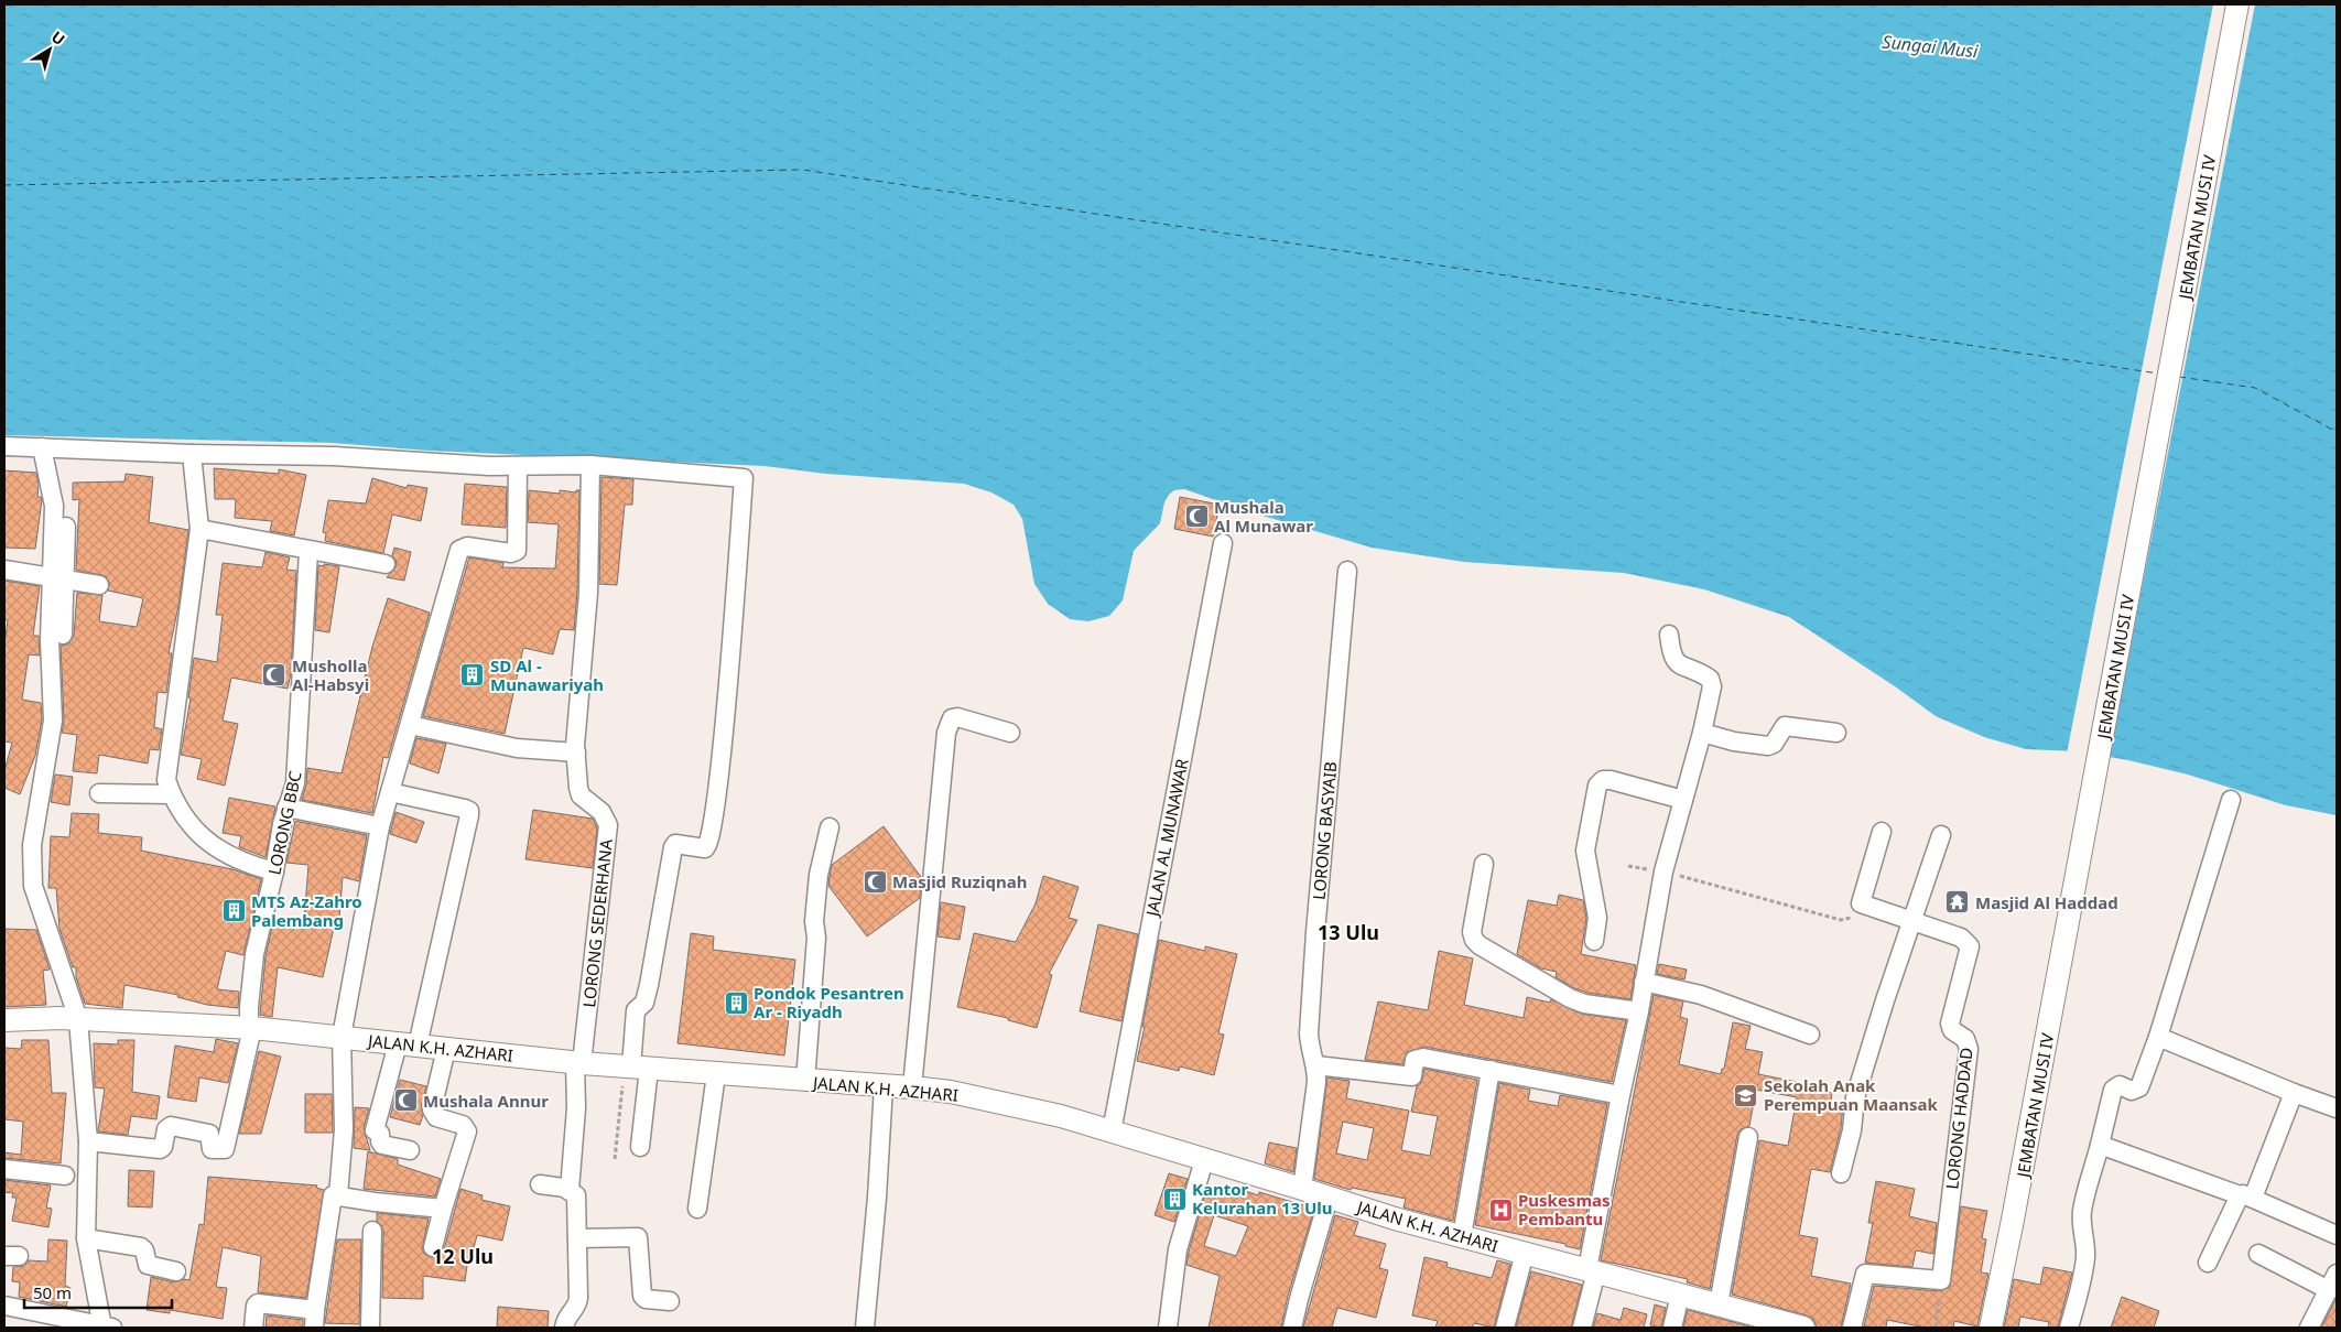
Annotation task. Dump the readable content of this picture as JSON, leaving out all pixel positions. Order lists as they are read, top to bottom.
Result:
{
  "streets": {
    "street": [
      "JEMBATAN MUSI IV",
      "LORONG BBC",
      "LORONG BASYAIB",
      "JALAN AL MUNAWAR",
      "LORONG SEDERHANA",
      "JALAN K.H. AZHARI",
      "LORONG HADDAD"
    ]
  },
  "crossings": [
    ["LORONG BBC", "JALAN K.H. AZHARI"],
    ["LORONG BASYAIB", "JALAN K.H. AZHARI"],
    ["JALAN AL MUNAWAR", "JALAN K.H. AZHARI"],
    ["LORONG SEDERHANA", "JALAN K.H. AZHARI"]
  ],
  "districts": ["13 Ulu", "12 Ulu"],
  "water": ["Sungai Musi"],
  "places": {
    "mosque": [
      "Mushala Al Munawar",
      "Musholla Al-Habsyi",
      "Masjid Ruziqnah",
      "Mushala Annur"
    ],
    "building": [
      "SD Al - Munawariyah",
      "MTS Az-Zahro Palembang",
      "Pondok Pesantren Ar - Riyadh",
      "Kantor Kelurahan 13 Ulu"
    ],
    "temple": ["Masjid Al Haddad"],
    "school or university": ["Sekolah Anak Perempuan Maansak"],
    "hospital": ["Puskesmas Pembantu"]
  },
  "scale_bar": "50 m",
  "north": "top right"
}
